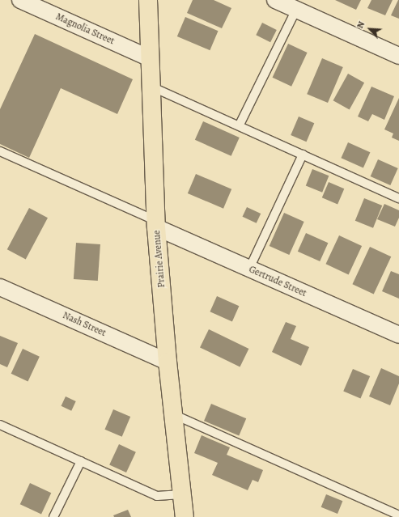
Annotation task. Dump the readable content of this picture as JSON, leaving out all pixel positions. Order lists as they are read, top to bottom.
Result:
{
  "streets": {
    "main road": ["Prairie Avenue"],
    "street": ["Magnolia Street", "Gertrude Street", "Nash Street"]
  },
  "crossings": [
    ["Magnolia Street", "Prairie Avenue"],
    ["Prairie Avenue", "Gertrude Street"],
    ["Prairie Avenue", "Nash Street"]
  ],
  "north": "top left"
}
